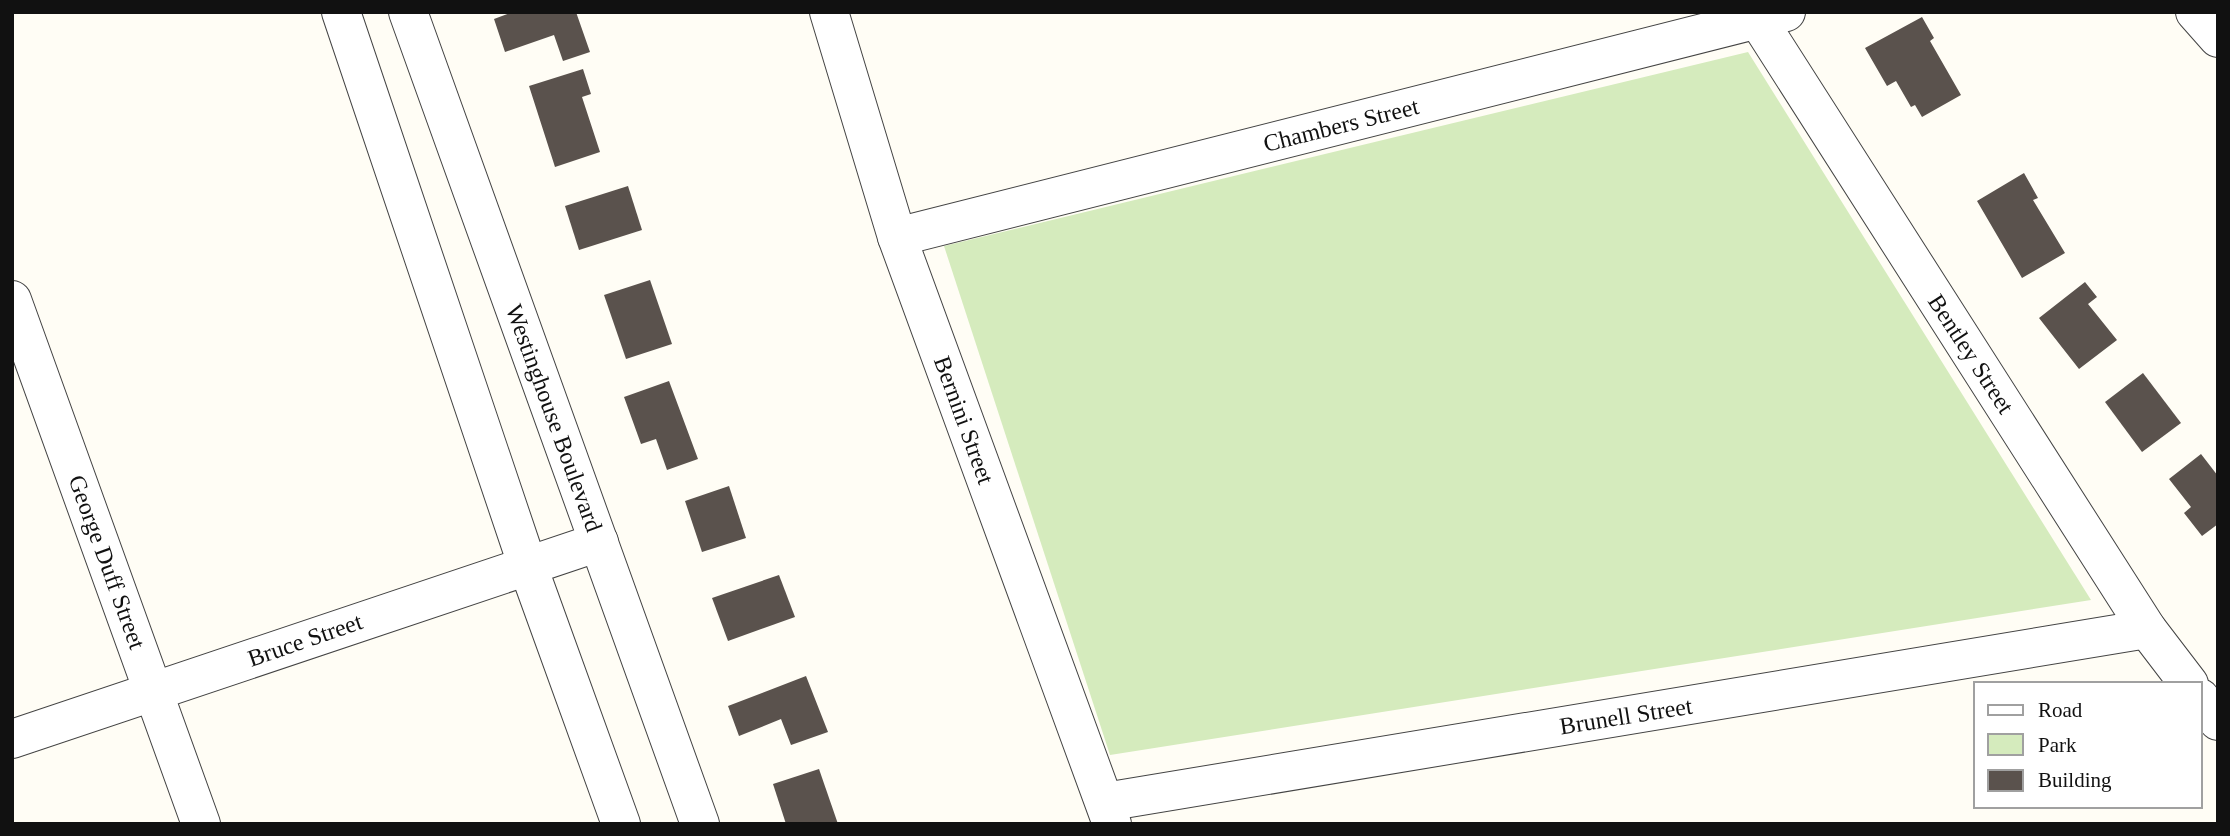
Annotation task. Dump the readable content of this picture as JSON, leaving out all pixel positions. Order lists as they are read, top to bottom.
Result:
{
  "streets": {
    "street": [
      "Chambers Street",
      "Bentley Street",
      "Westinghouse Boulevard",
      "Bernini Street",
      "George Duff Street",
      "Bruce Street",
      "Brunell Street"
    ]
  },
  "crossings": [
    ["Chambers Street", "Bentley Street"],
    ["Chambers Street", "Bernini Street"],
    ["Bentley Street", "Brunell Street"],
    ["Westinghouse Boulevard", "Bruce Street"],
    ["Bernini Street", "Brunell Street"],
    ["George Duff Street", "Bruce Street"]
  ],
  "legend": ["Road", "Park", "Building"]
}
